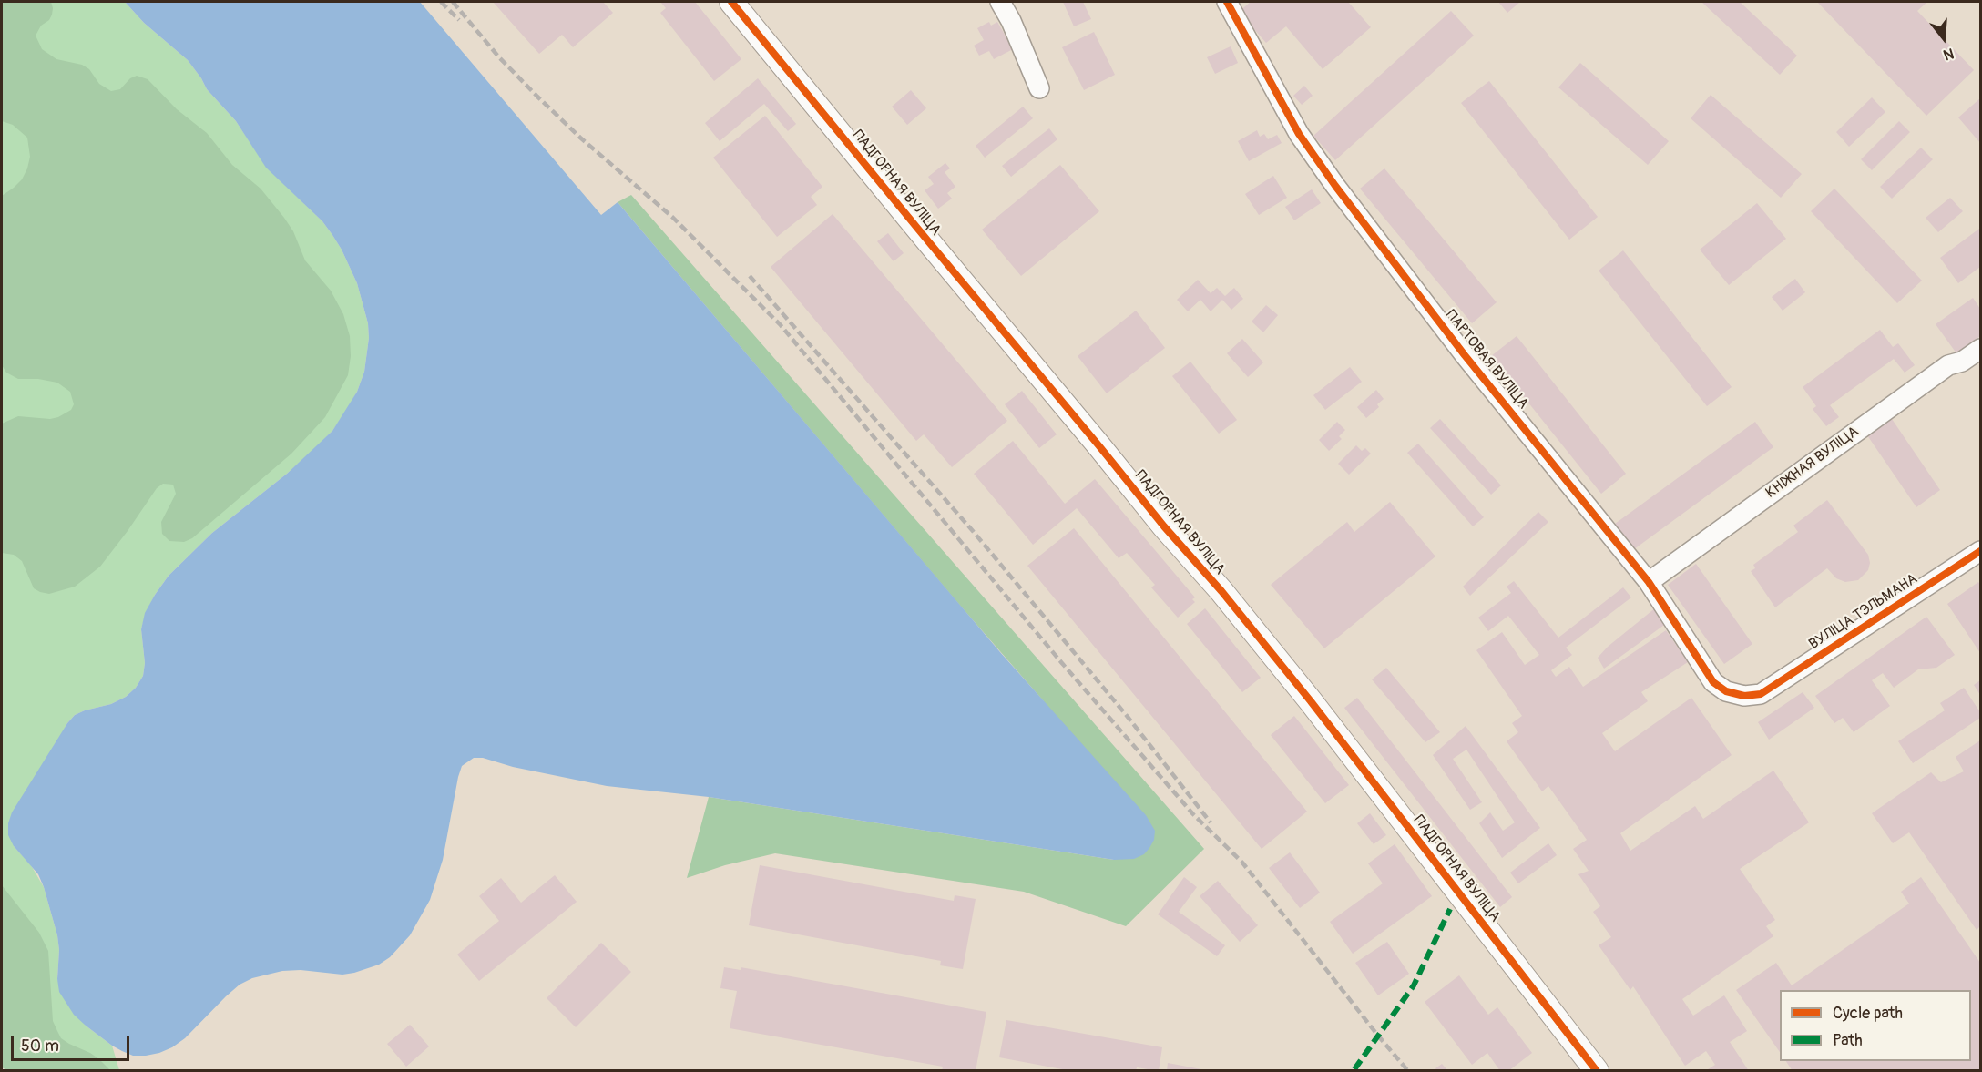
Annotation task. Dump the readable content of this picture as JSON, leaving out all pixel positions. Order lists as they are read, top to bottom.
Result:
{
  "streets": {
    "street": [
      "ПАДГОРНАЯ ВУЛІЦА",
      "ПАРТОВАЯ ВУЛІЦА",
      "КНІЖНАЯ ВУЛІЦА",
      "ВУЛІЦА ТЭЛЬМАНА"
    ]
  },
  "crossings": [
    ["ПАРТОВАЯ ВУЛІЦА", "КНІЖНАЯ ВУЛІЦА"],
    ["ПАРТОВАЯ ВУЛІЦА", "ВУЛІЦА ТЭЛЬМАНА"]
  ],
  "legend": ["Cycle path", "Path"],
  "scale_bar": "50 m",
  "north": "bottom"
}
